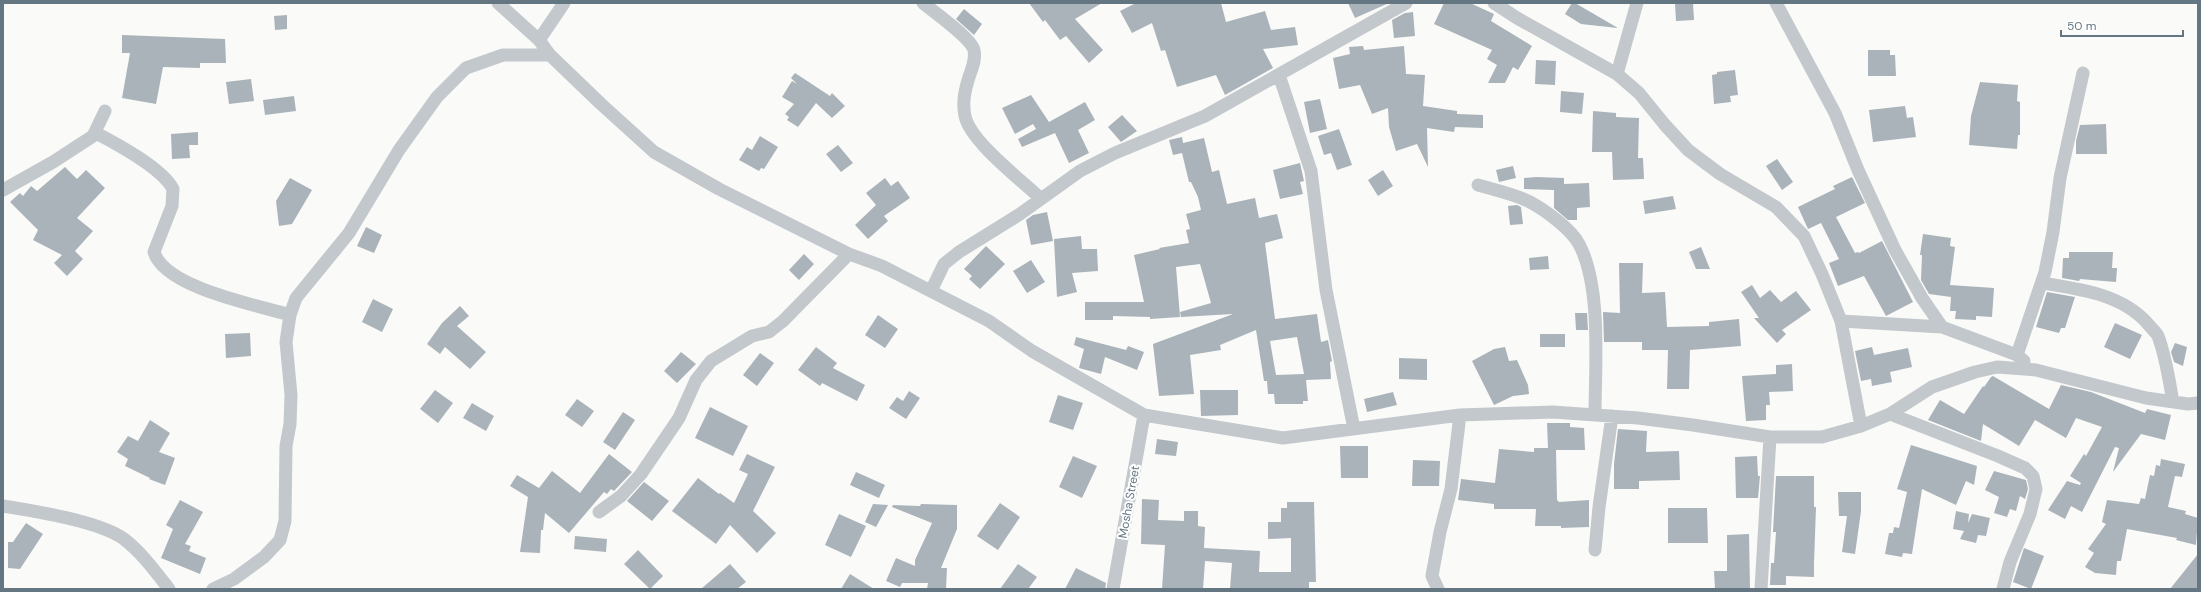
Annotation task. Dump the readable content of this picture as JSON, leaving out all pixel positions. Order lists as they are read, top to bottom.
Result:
{
  "streets": {
    "street": ["Mosha Street"]
  },
  "scale_bar": "50 m"
}
